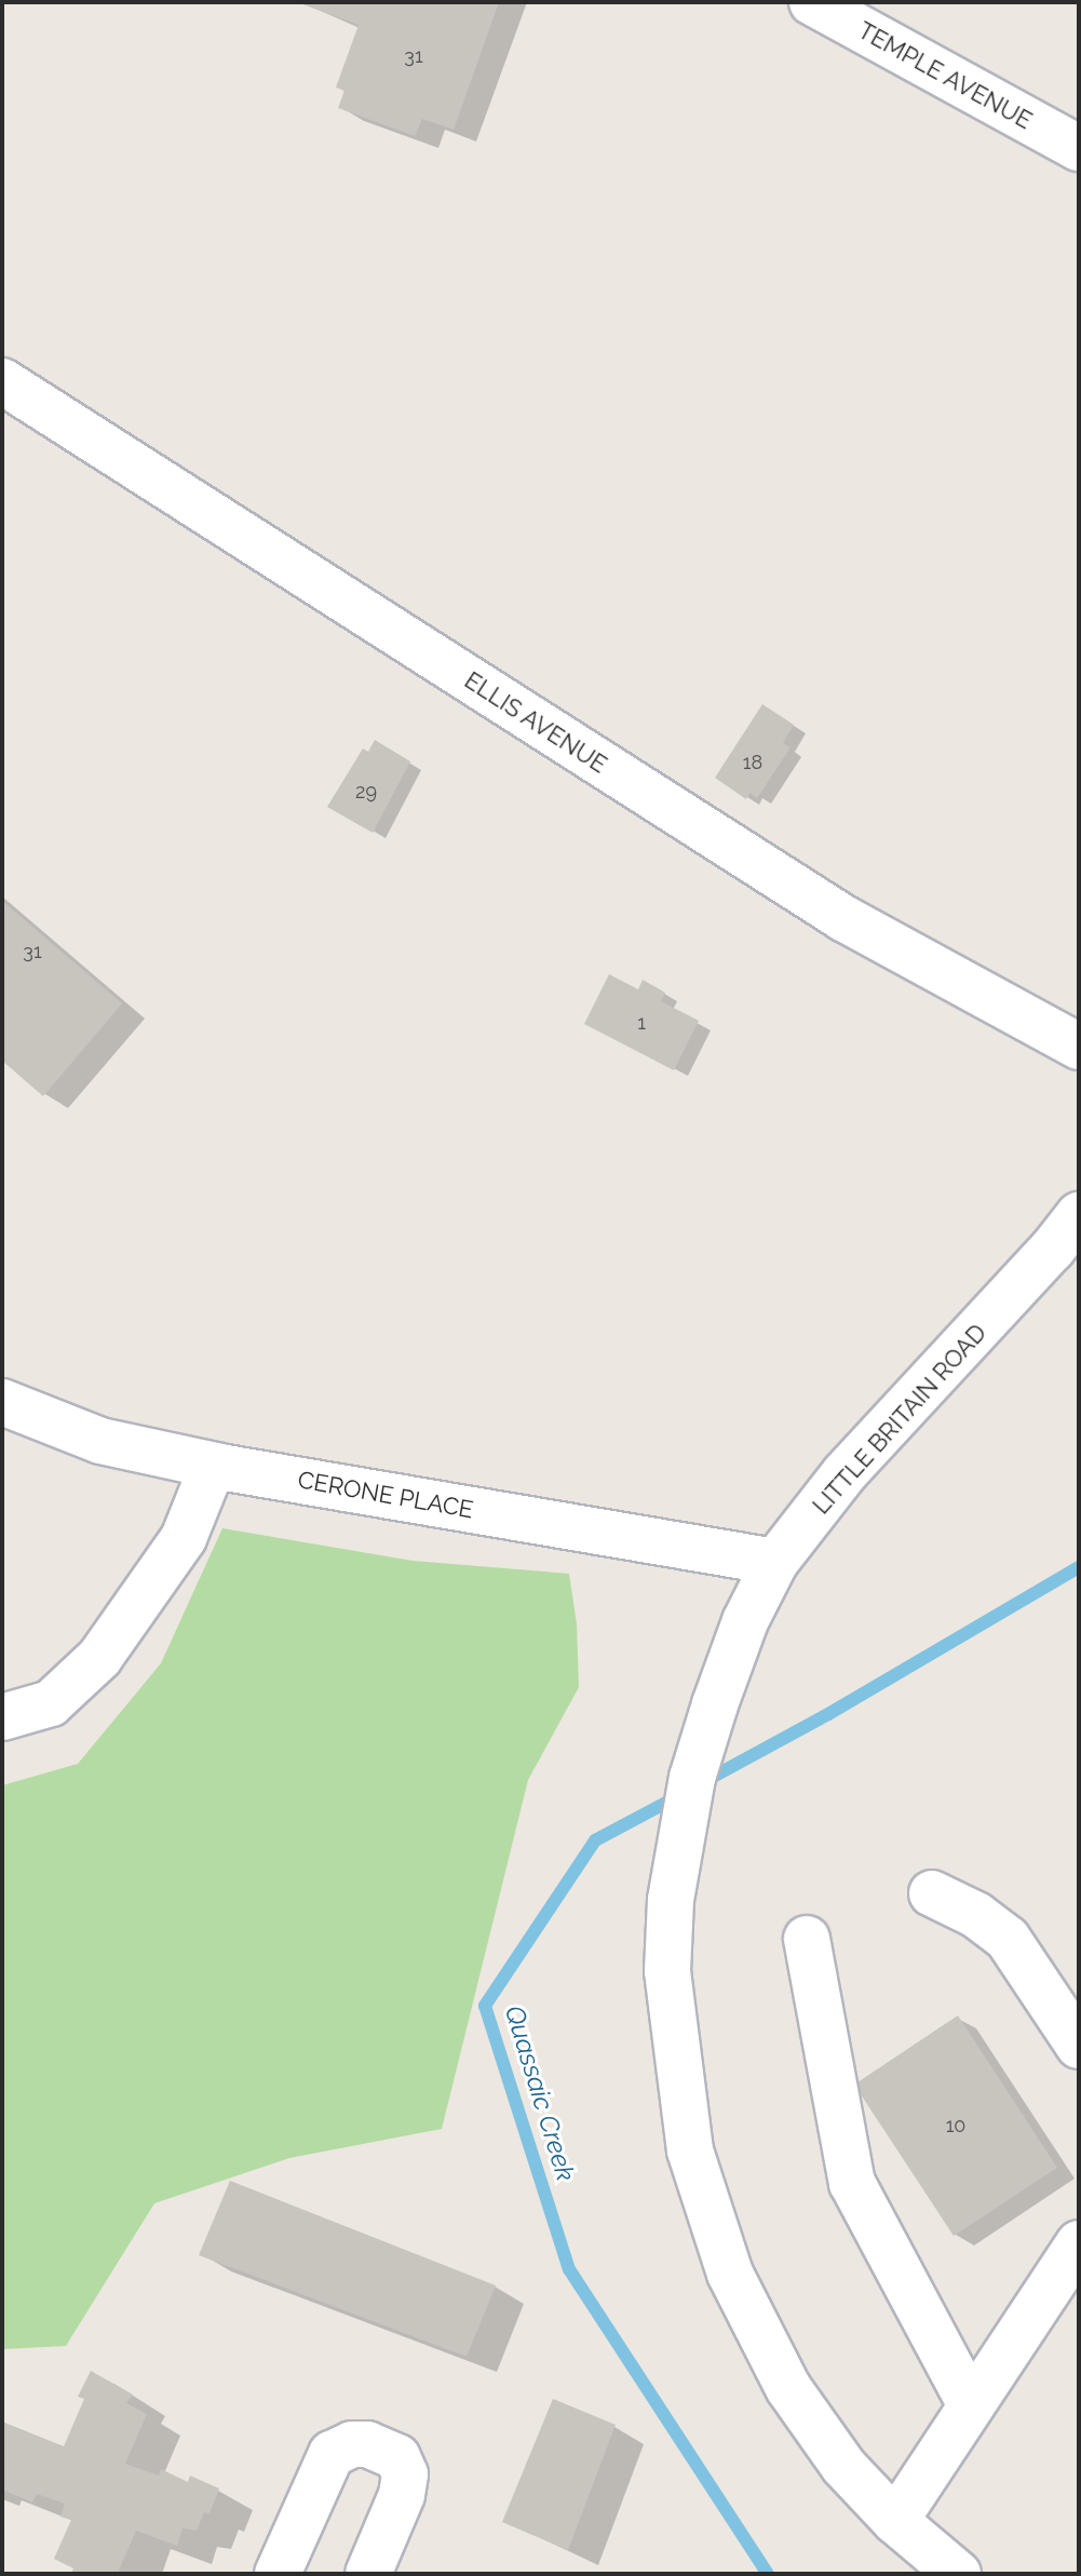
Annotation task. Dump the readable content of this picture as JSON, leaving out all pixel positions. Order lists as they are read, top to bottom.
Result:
{
  "streets": {
    "street": [
      "TEMPLE AVENUE",
      "ELLIS AVENUE",
      "LITTLE BRITAIN ROAD",
      "CERONE PLACE"
    ]
  },
  "crossings": [
    ["LITTLE BRITAIN ROAD", "CERONE PLACE"]
  ],
  "water": ["Quassaic Creek"],
  "house_numbers": [
    "31",
    "18",
    "29",
    "31",
    "1",
    "10"
  ]
}
